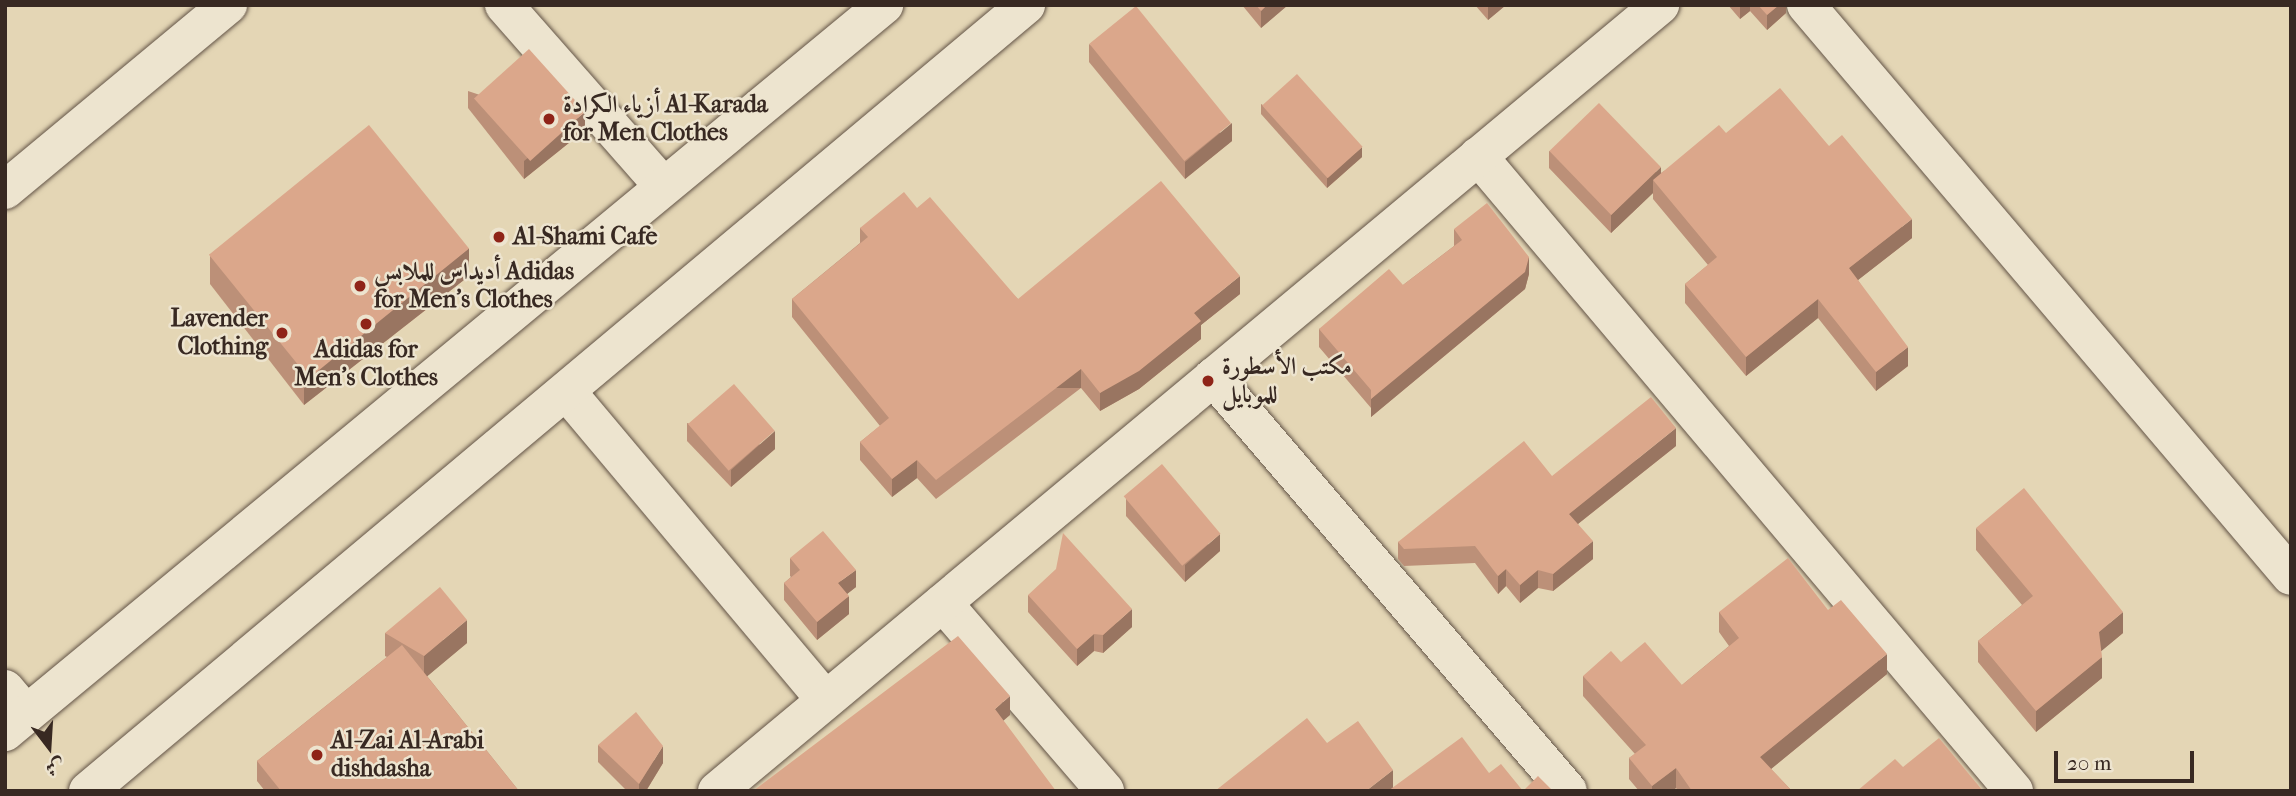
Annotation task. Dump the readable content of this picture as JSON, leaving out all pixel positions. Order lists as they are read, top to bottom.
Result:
{
  "places": [
    "أزياء الكرادة Al-Karada for Men Clothes",
    "Al-Shami Cafe",
    "أديداس للملابس Adidas for Men's Clothes",
    "Adidas for Men's Clothes",
    "Lavender Clothing",
    "مكتب الأسطورة للموبايل",
    "Al-Zai Al-Arabi dishdasha"
  ],
  "scale_bar": "20 m",
  "north": "bottom"
}
